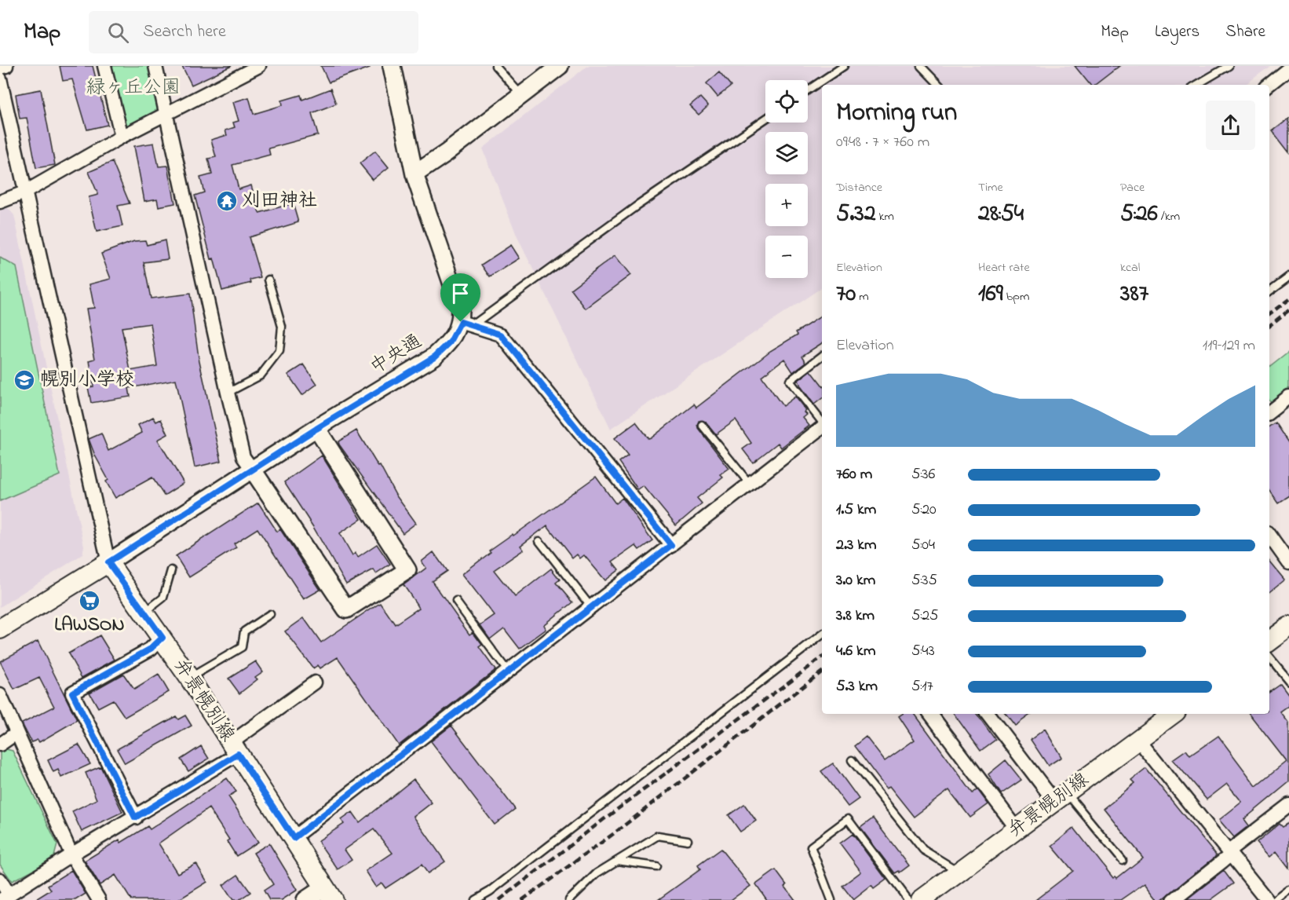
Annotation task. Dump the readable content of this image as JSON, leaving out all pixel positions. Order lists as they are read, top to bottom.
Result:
{
  "streets": {
    "main road": ["弁景幌別線"],
    "street": ["中央通"]
  },
  "crossings": [
    ["中央通", "弁景幌別線"]
  ],
  "parks": ["緑ヶ丘公園"],
  "places": {
    "temple": ["刈田神社"],
    "school or university": ["幌別小学校"],
    "supermarket": ["LAWSON"]
  },
  "page": {
    "header": "Map",
    "search": "Search here",
    "nav": ["Map", "Layers", "Share"],
    "map_buttons": ["+", "−"],
    "heading": ["Morning run", "09:48 · 7 × 760 m"],
    "stats": [
      ["Distance", "5.32 km"],
      ["Time", "28:54"],
      ["Pace", "5:26 /km"],
      ["Elevation", "70 m"],
      ["Heart rate", "169 bpm"],
      ["kcal", "387"]
    ],
    "chart": ["Elevation", "119–129 m"],
    "list": [
      {
        "name": "760 m",
        "note": "5:36"
      },
      {
        "name": "1.5 km",
        "note": "5:20"
      },
      {
        "name": "2.3 km",
        "note": "5:04"
      },
      {
        "name": "3.0 km",
        "note": "5:35"
      },
      {
        "name": "3.8 km",
        "note": "5:25"
      },
      {
        "name": "4.6 km",
        "note": "5:43"
      },
      {
        "name": "5.3 km",
        "note": "5:17"
      }
    ]
  }
}
